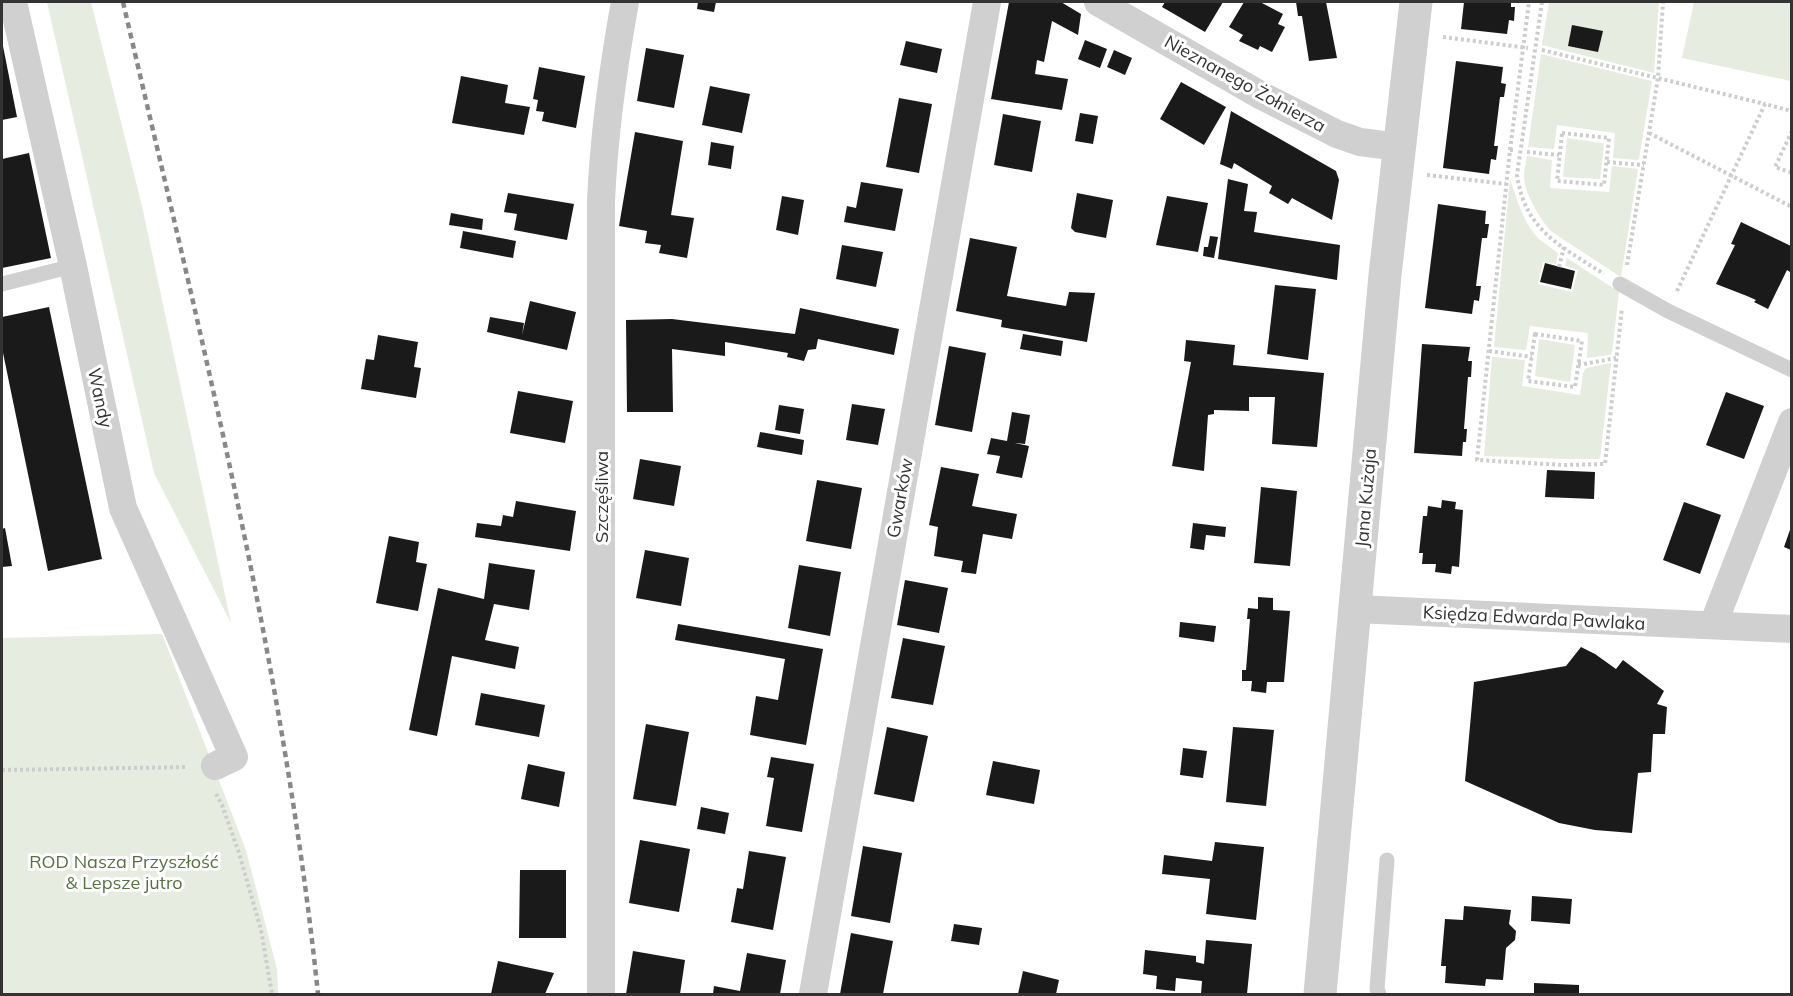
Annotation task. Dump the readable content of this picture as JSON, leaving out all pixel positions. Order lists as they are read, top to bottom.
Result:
{
  "streets": {
    "street": [
      "Nieznanego Żołnierza",
      "Wandy",
      "Szczęśliwa",
      "Gwarków",
      "Jana Kużaja",
      "Księdza Edwarda Pawlaka"
    ]
  },
  "crossings": [
    ["Nieznanego Żołnierza", "Jana Kużaja"],
    ["Jana Kużaja", "Księdza Edwarda Pawlaka"]
  ],
  "parks": ["ROD Nasza Przyszłość & Lepsze jutro"]
}
